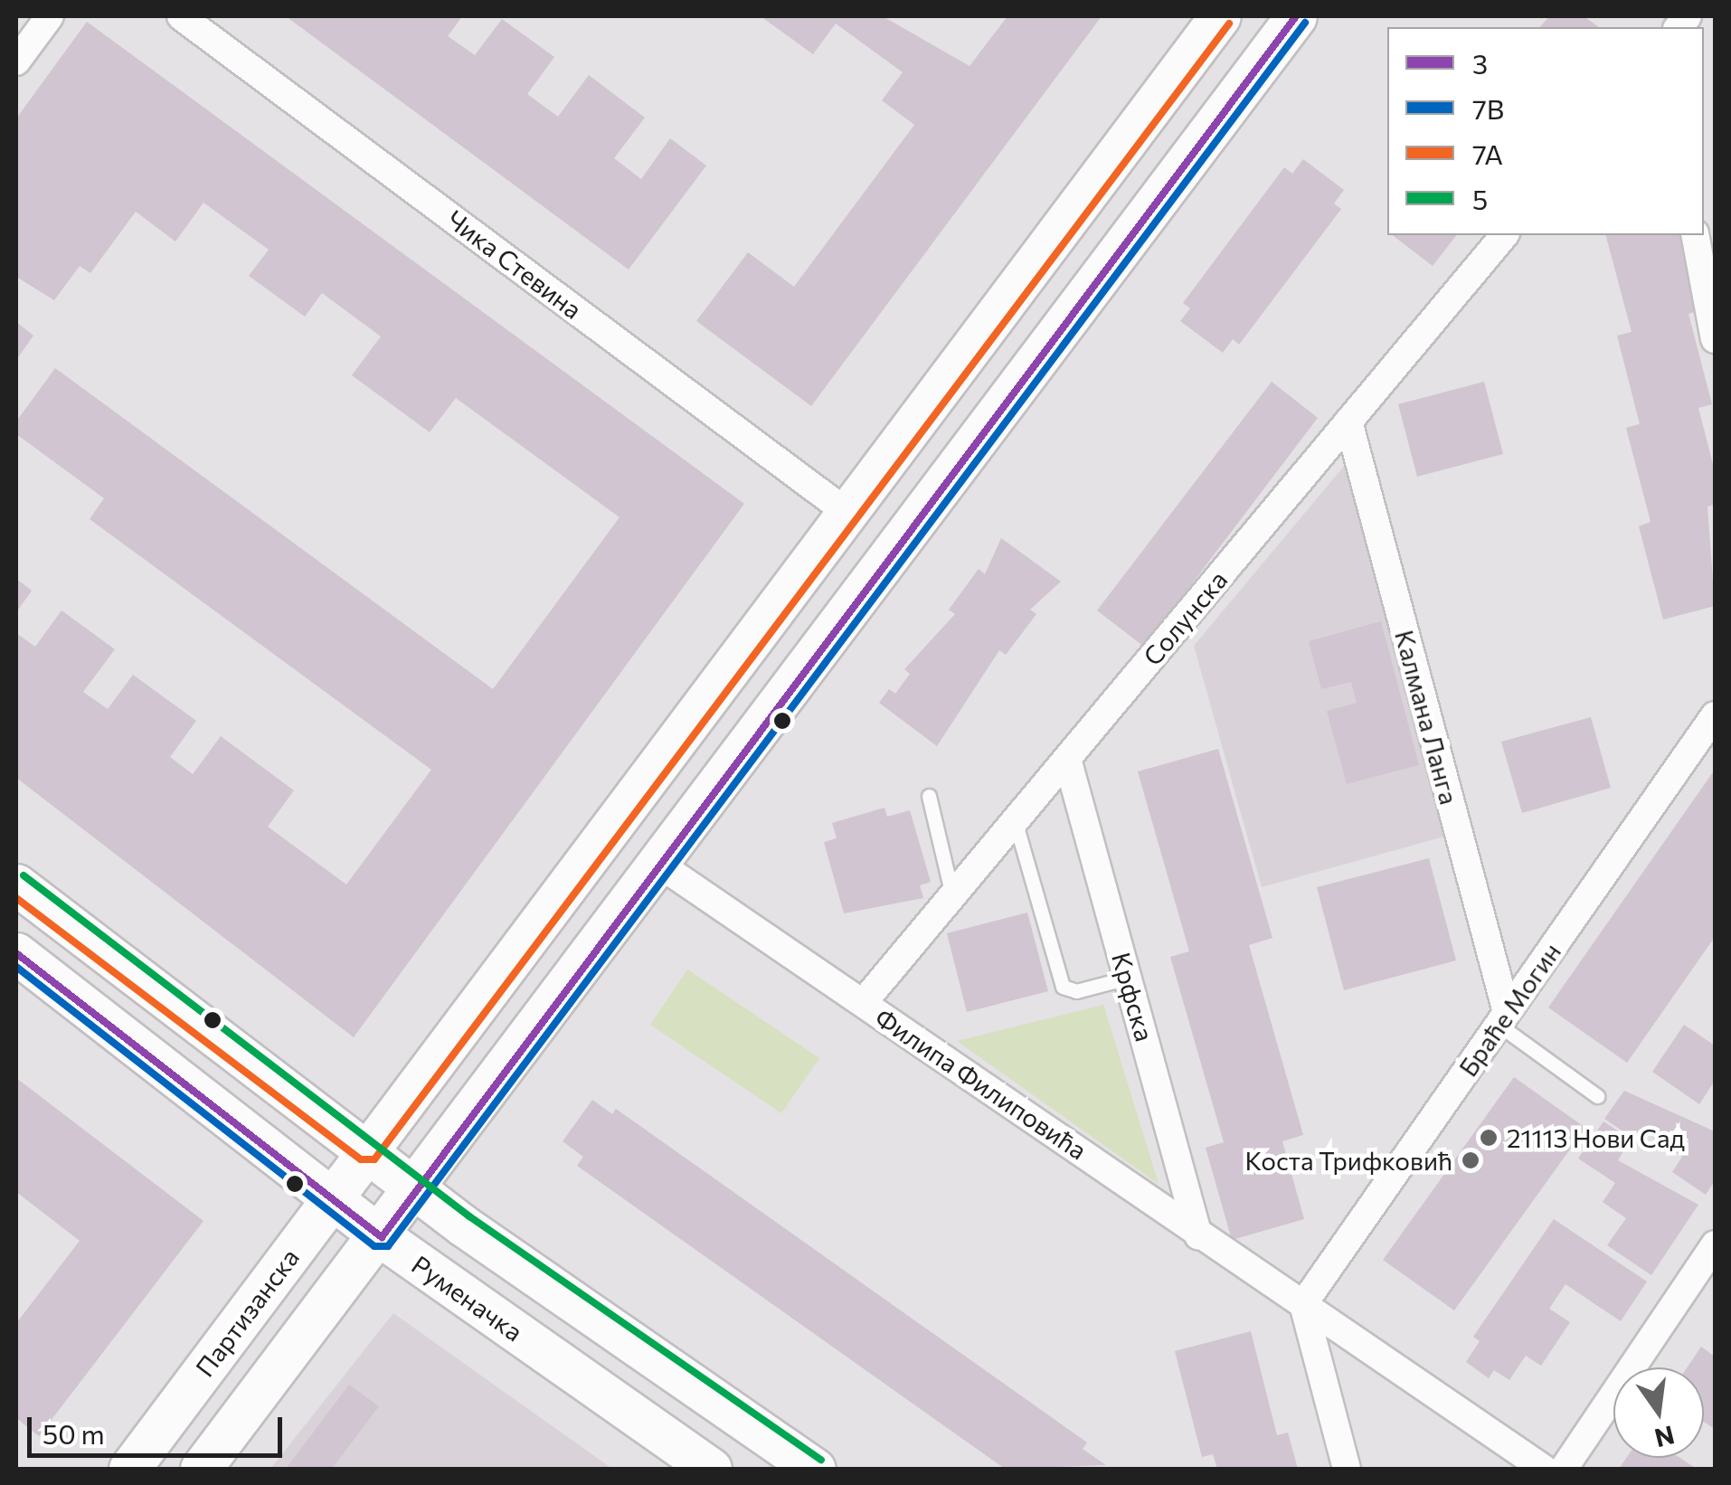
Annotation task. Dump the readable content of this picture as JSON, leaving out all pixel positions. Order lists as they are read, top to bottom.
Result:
{
  "streets": {
    "main road": ["Руменачка", "Партизанска"],
    "street": [
      "Чика Стевина",
      "Солунска",
      "Калмана Ланга",
      "Крфска",
      "Браће Могин",
      "Филипа Филиповића"
    ]
  },
  "crossings": [
    ["Чика Стевина", "Партизанска"],
    ["Солунска", "Калмана Ланга"],
    ["Солунска", "Крфска"],
    ["Солунска", "Филипа Филиповића"],
    ["Калмана Ланга", "Браће Могин"],
    ["Крфска", "Филипа Филиповића"],
    ["Браће Могин", "Филипа Филиповића"],
    ["Руменачка", "Партизанска"]
  ],
  "places": ["21113 Нови Сад", "Коста Трифковић"],
  "lines": [
    "transit line 3",
    "transit line 7B",
    "transit line 7A",
    "transit line 5"
  ],
  "legend": [
    "3",
    "7B",
    "7A",
    "5"
  ],
  "scale_bar": "50 m",
  "north": "bottom"
}
